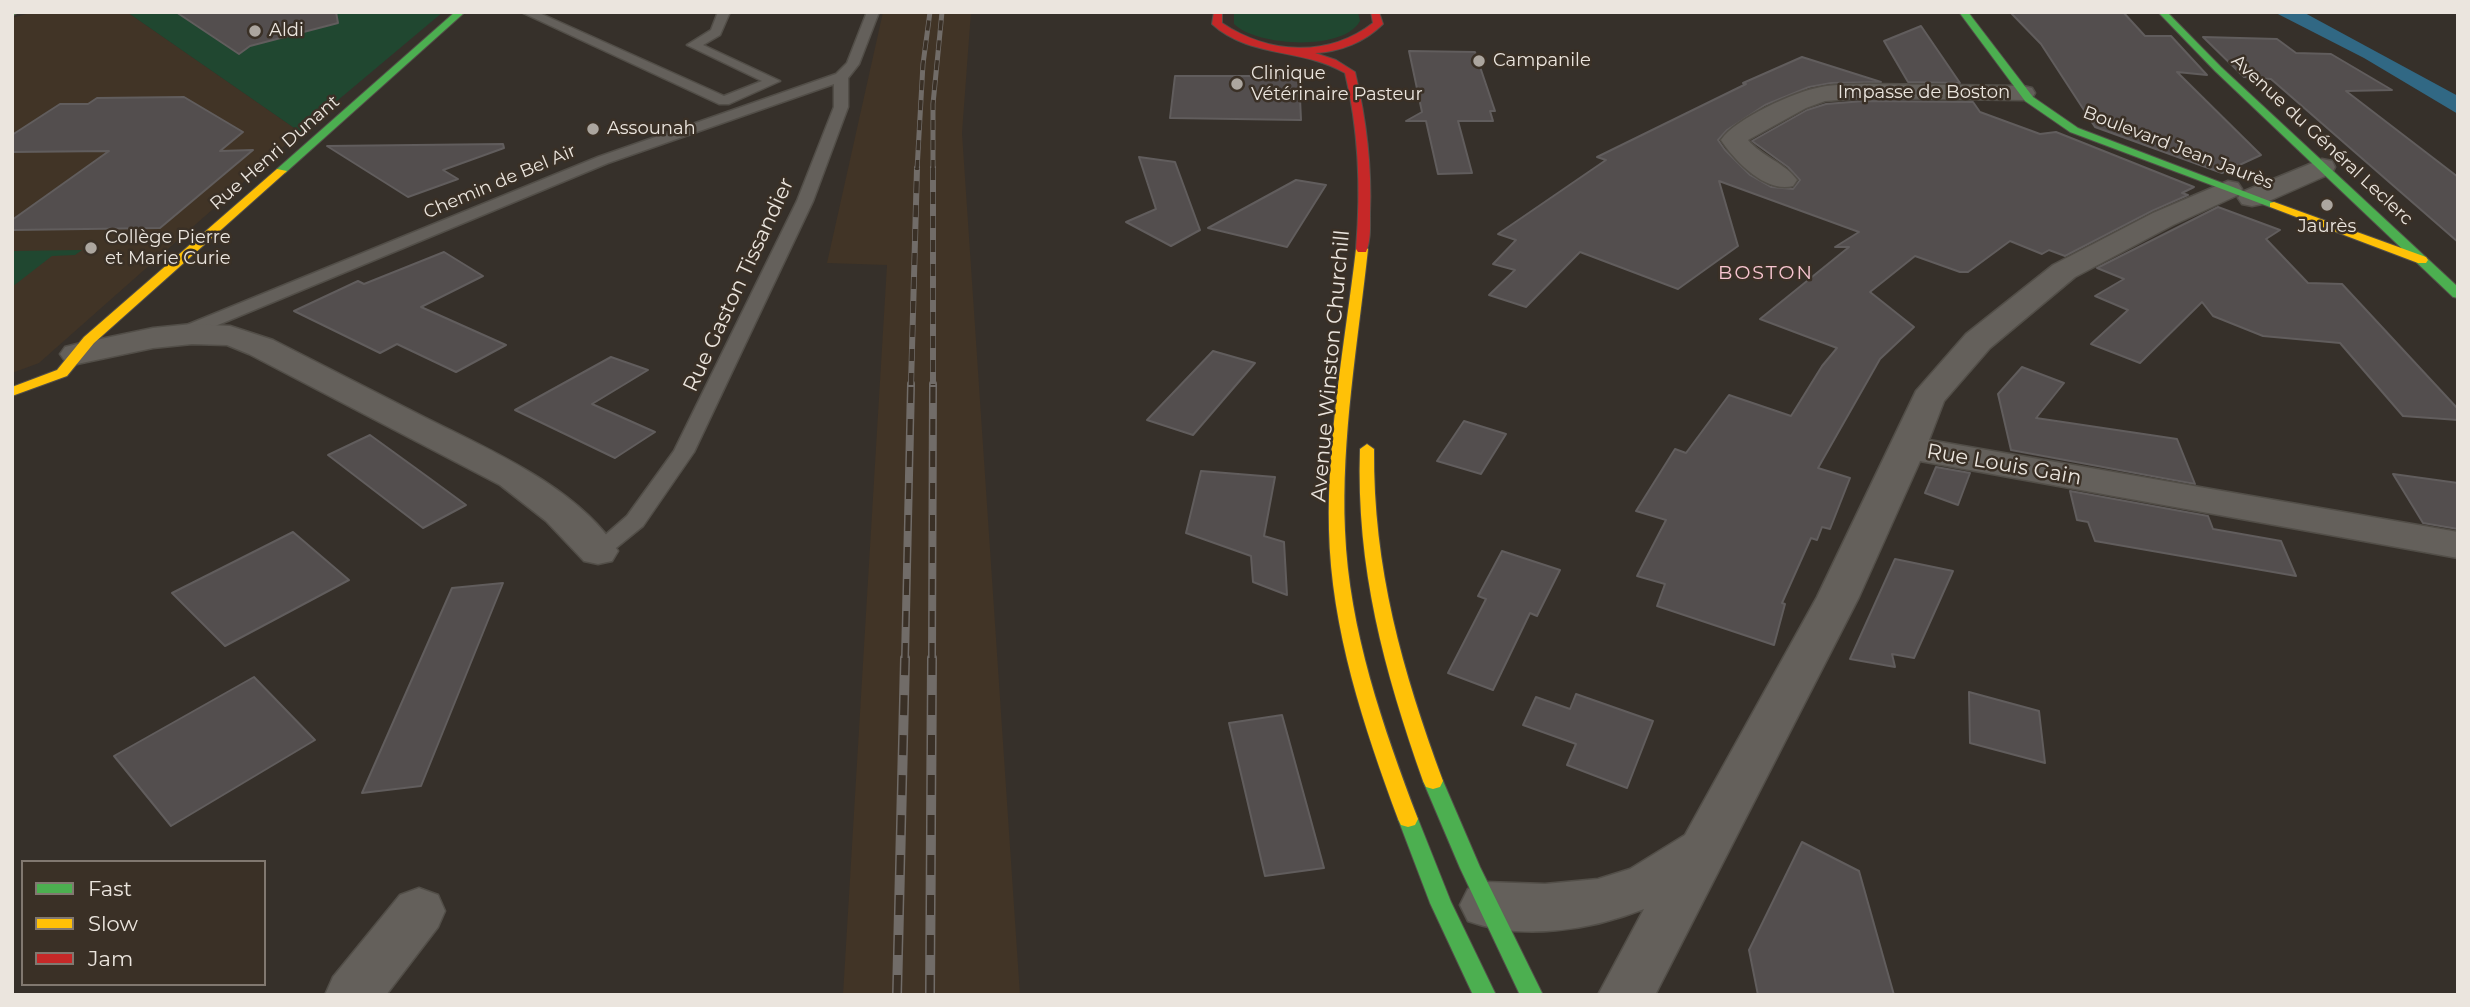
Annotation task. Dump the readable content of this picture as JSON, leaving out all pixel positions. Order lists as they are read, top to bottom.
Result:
{
  "streets": {
    "main road": [
      "Avenue du Général Leclerc",
      "Boulevard Jean Jaurès",
      "Rue Henri Dunant",
      "Avenue Winston Churchill"
    ],
    "street": ["Impasse de Boston", "Rue Louis Gain"],
    "lane": ["Chemin de Bel Air", "Rue Gaston Tissandier"]
  },
  "crossings": [
    ["Impasse de Boston", "Boulevard Jean Jaurès"],
    ["Avenue du Général Leclerc", "Boulevard Jean Jaurès"],
    ["Chemin de Bel Air", "Rue Gaston Tissandier"],
    ["Avenue Winston Churchill", "Rue Louis Gain"]
  ],
  "districts": ["BOSTON"],
  "places": [
    "Aldi",
    "Campanile",
    "Clinique Vétérinaire Pasteur",
    "Assounah",
    "Jaurès",
    "Collège Pierre et Marie Curie"
  ],
  "legend": ["Fast", "Slow", "Jam"]
}
